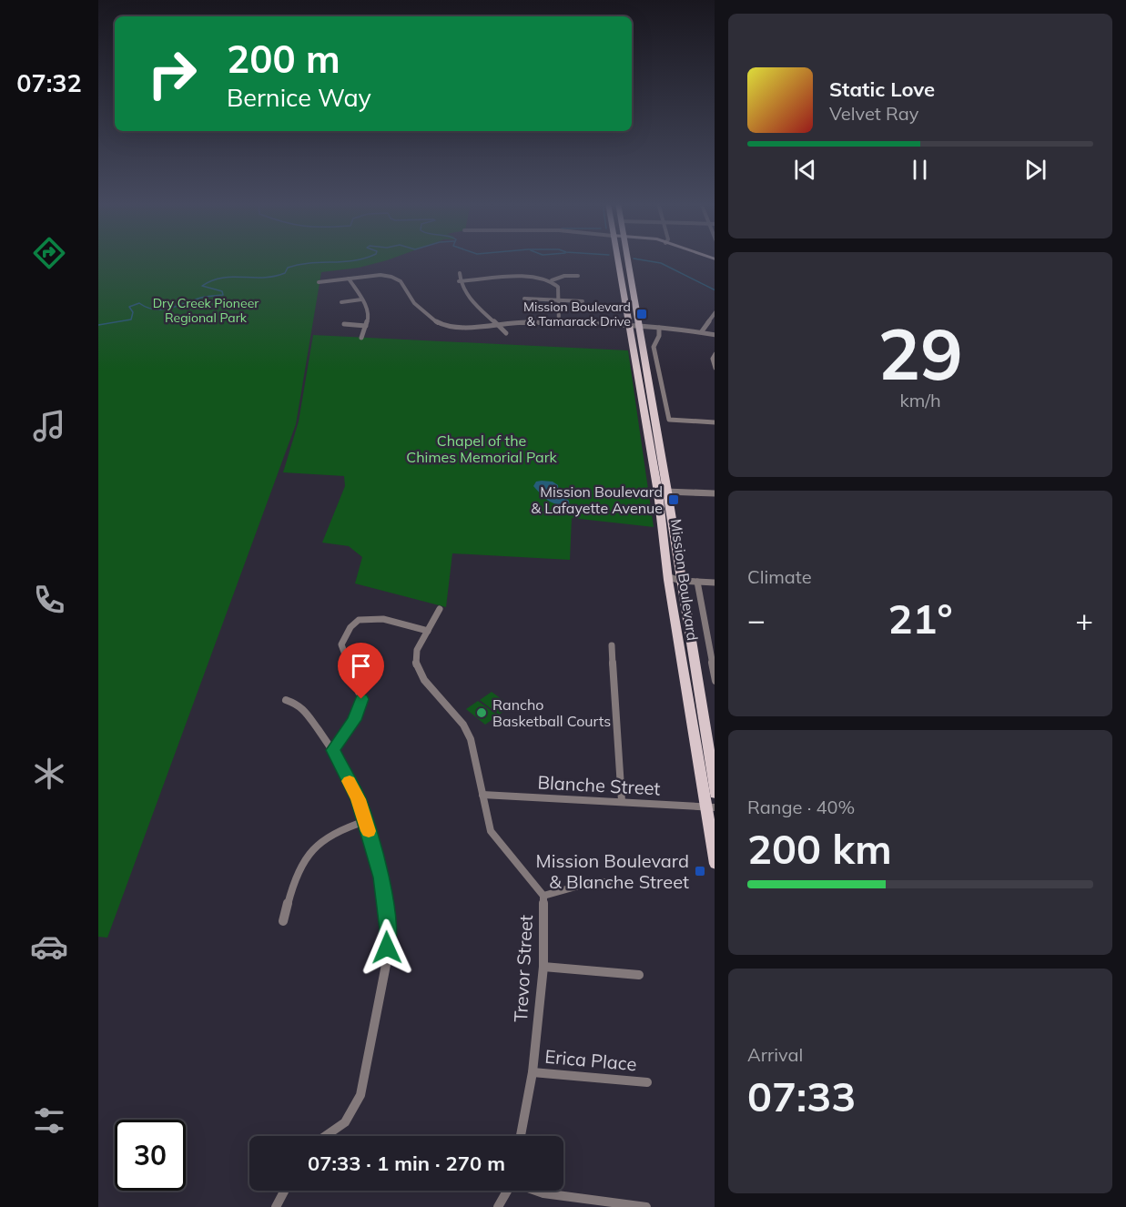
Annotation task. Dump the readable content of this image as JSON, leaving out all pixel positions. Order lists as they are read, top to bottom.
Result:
{
  "streets": {
    "main road": ["Mission Boulevard"],
    "street": ["Blanche Street", "Trevor Street", "Erica Place"]
  },
  "crossings": [
    ["Mission Boulevard", "Blanche Street"],
    ["Blanche Street", "Trevor Street"],
    ["Trevor Street", "Erica Place"]
  ],
  "parks": ["Dry Creek Pioneer Regional Park", "Chapel of the Chimes Memorial Park"],
  "places": {
    "transit": ["Mission Boulevard & Tamarack Drive", "Mission Boulevard & Lafayette Avenue", "Mission Boulevard & Blanche Street"],
    "other": ["Rancho Basketball Courts"]
  },
  "page": {
    "tabs": "07:32",
    "turn": ["200 m", "Bernice Way"],
    "song": ["Static Love", "Velvet Ray"],
    "tile": [
      ["29", "km/h"],
      "Climate",
      ["Range · 40%", "200 km"],
      ["Arrival", "07:33"]
    ],
    "heat": ["−", "21°", "+"],
    "limit": "30",
    "trip": "07:33 · 1 min · 270 m"
  }
}
